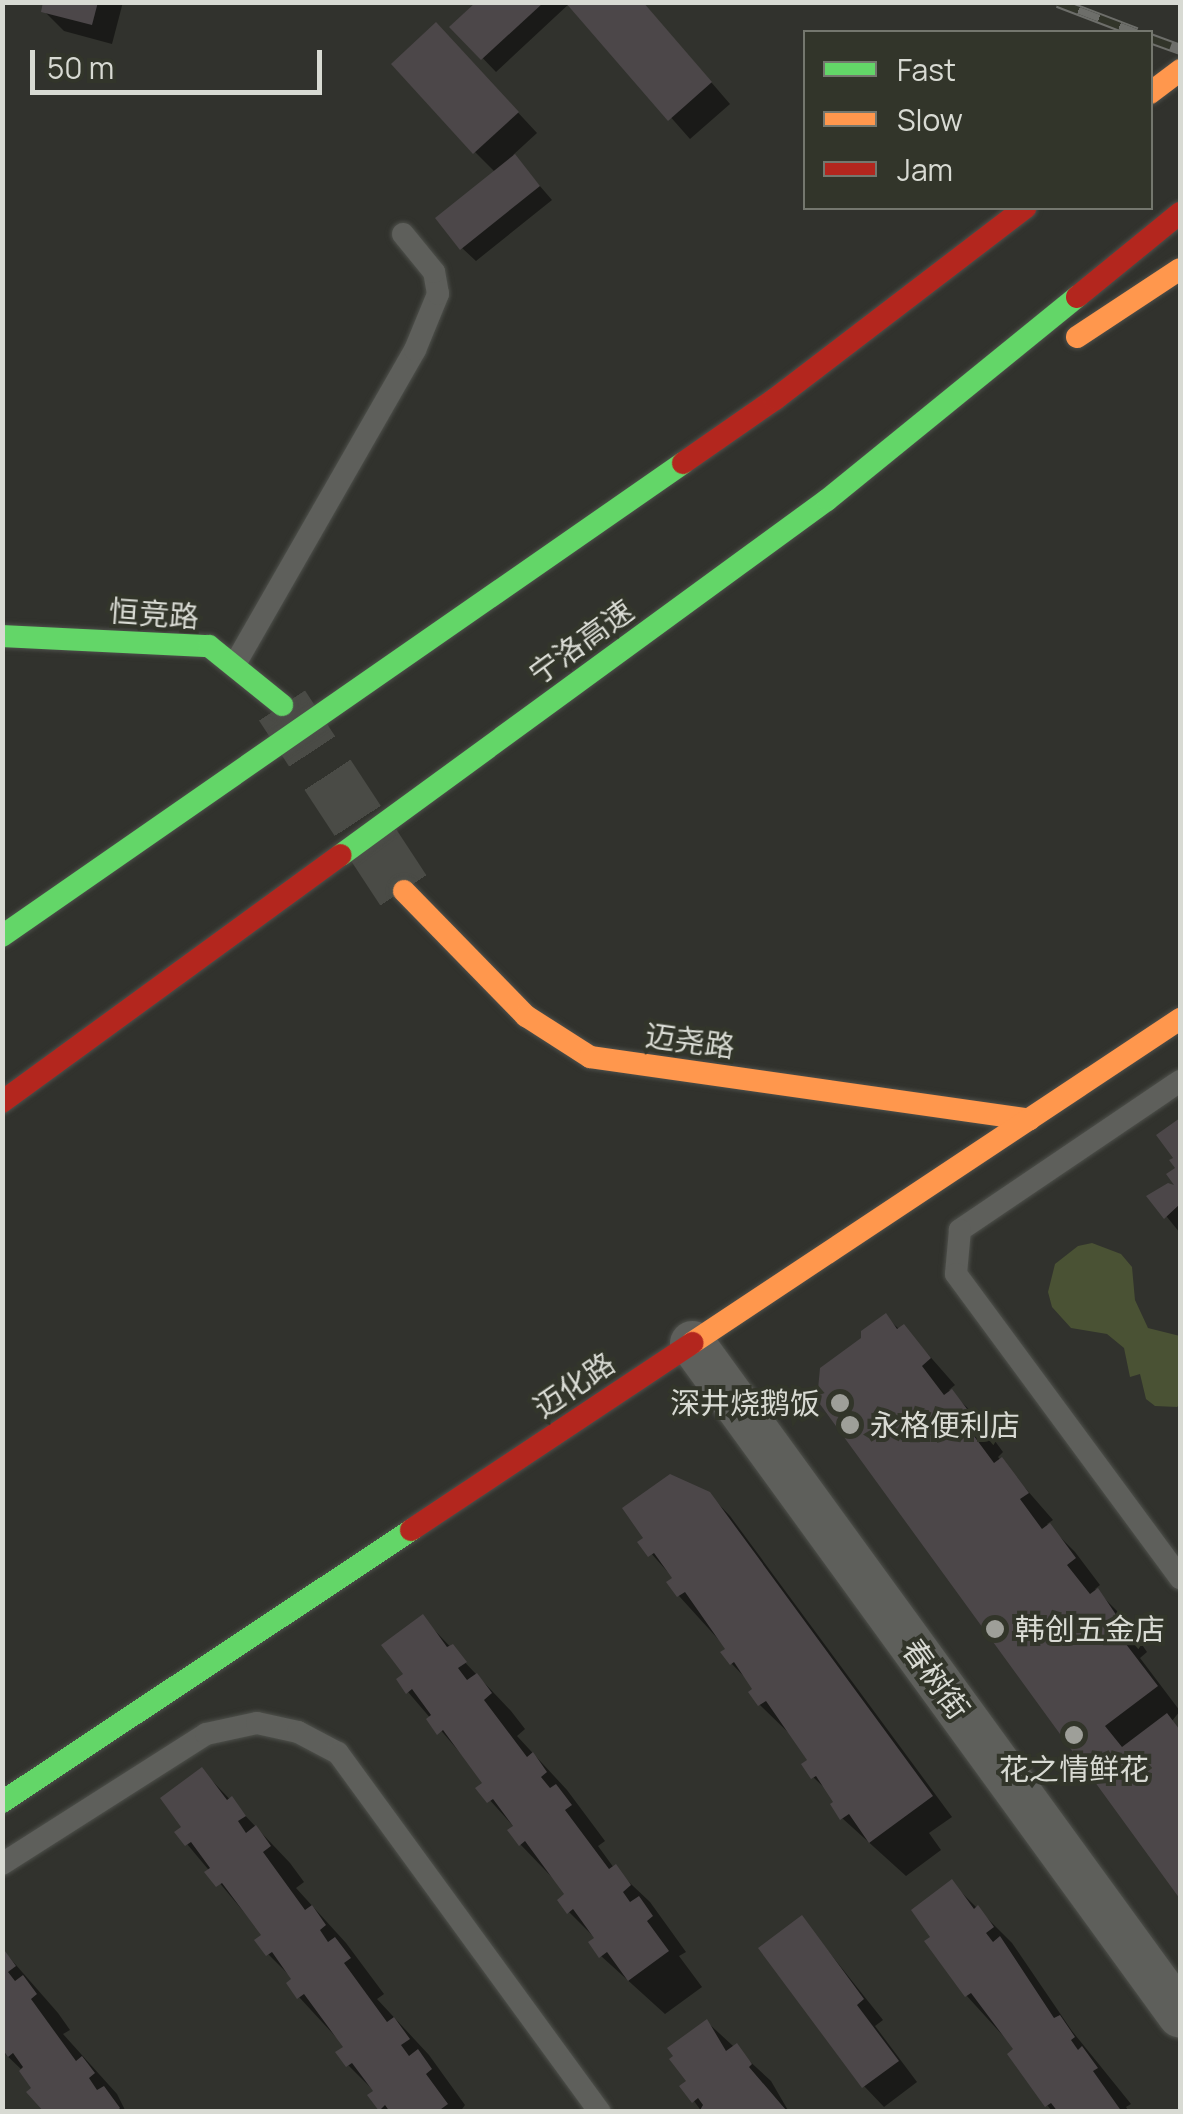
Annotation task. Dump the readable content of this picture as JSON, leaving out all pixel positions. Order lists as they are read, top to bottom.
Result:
{
  "streets": {
    "main road": [
      "恒竞路",
      "宁洛高速",
      "迈尧路",
      "迈化路"
    ],
    "street": ["春树街"]
  },
  "crossings": [
    ["迈尧路", "迈化路"],
    ["迈化路", "春树街"]
  ],
  "places": [
    "深井烧鹅饭",
    "永格便利店",
    "韩创五金店",
    "花之情鲜花"
  ],
  "legend": ["Fast", "Slow", "Jam"],
  "scale_bar": "50 m"
}
